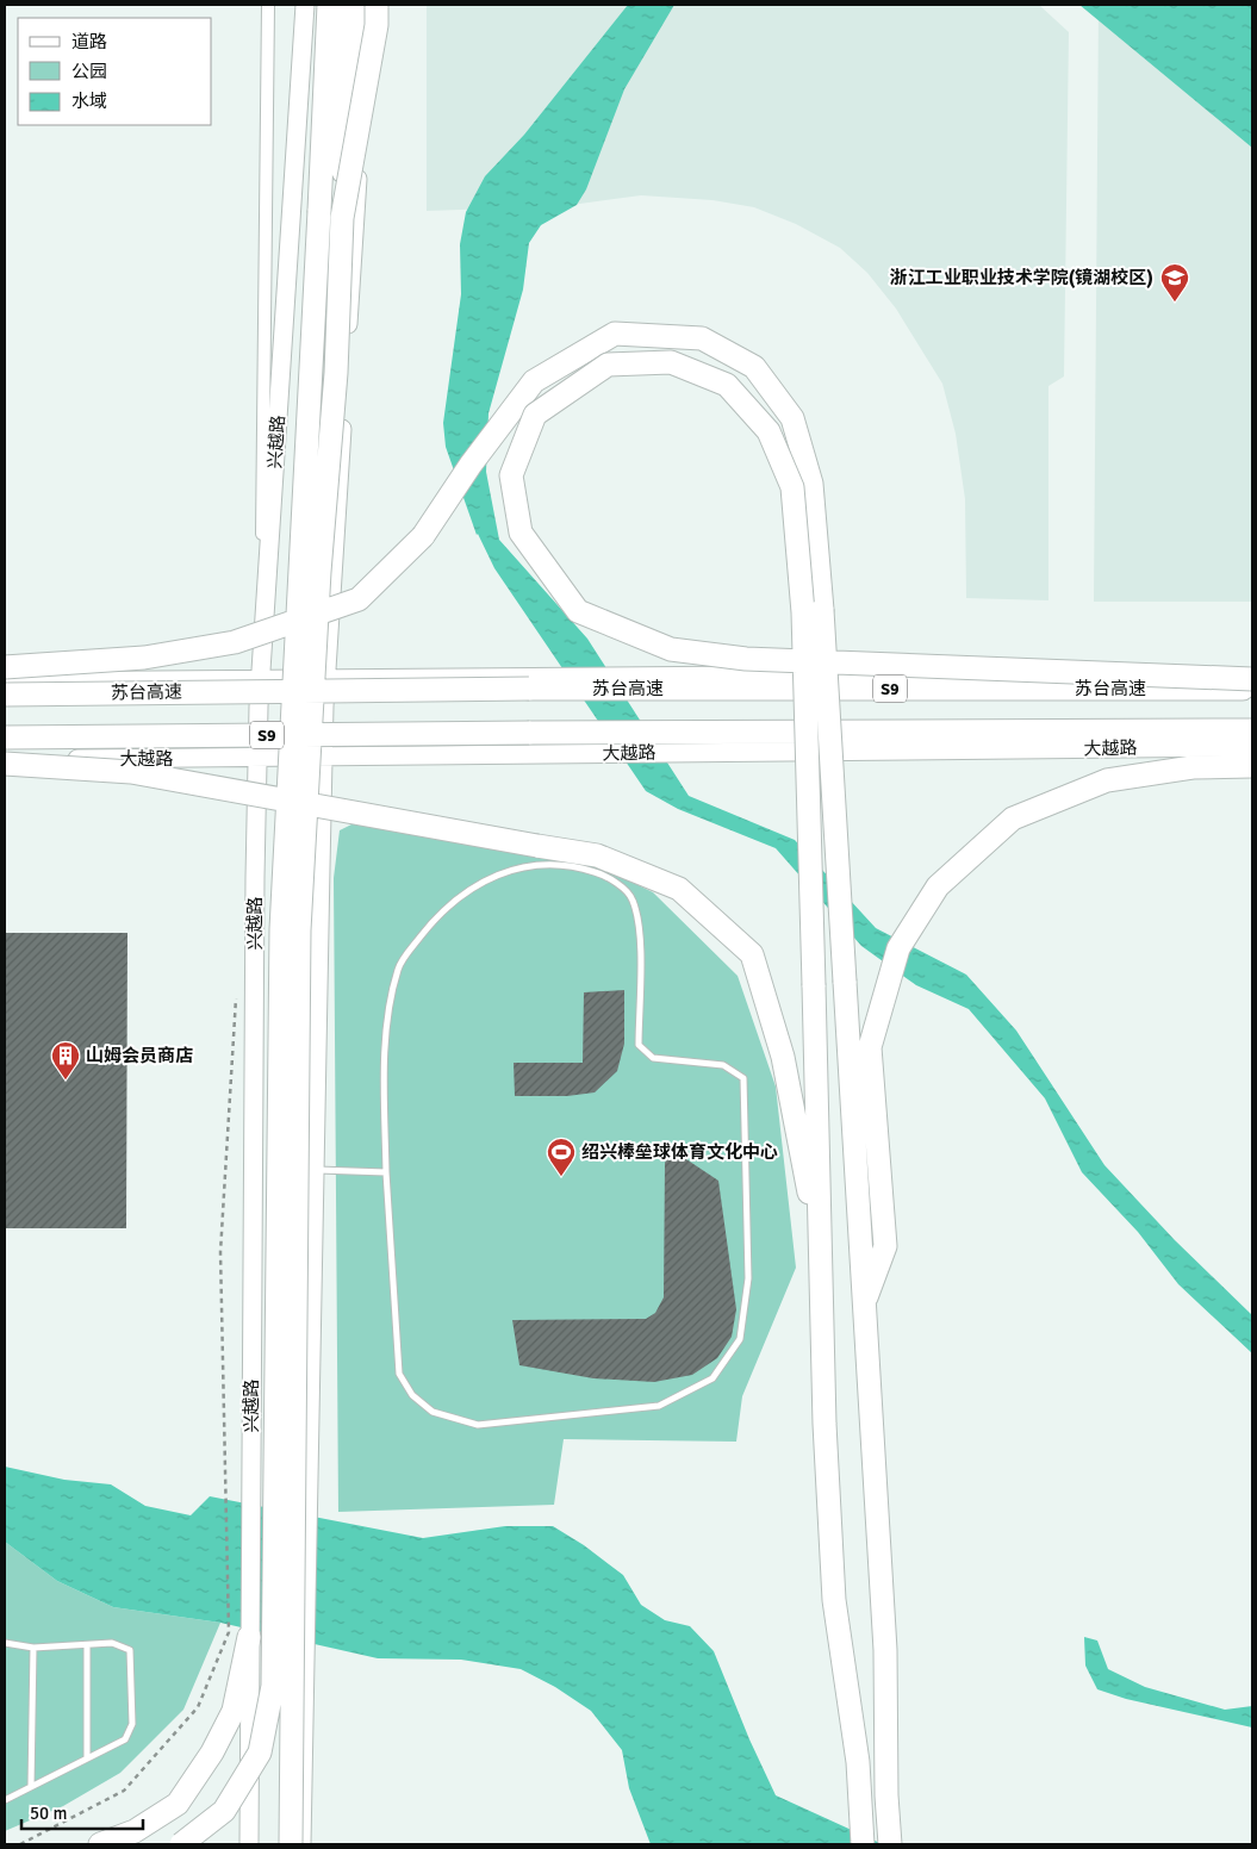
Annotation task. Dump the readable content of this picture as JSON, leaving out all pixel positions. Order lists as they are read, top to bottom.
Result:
{
  "streets": {
    "highway": ["苏台高速", "S9"],
    "main road": ["兴越路", "大越路"]
  },
  "crossings": [
    ["兴越路", "大越路"]
  ],
  "places": {
    "school or university": ["浙江工业职业技术学院(镜湖校区)"],
    "building": ["山姆会员商店"],
    "sports": ["绍兴棒垒球体育文化中心"]
  },
  "legend": ["道路", "公园", "水域"],
  "scale_bar": "50 m"
}
